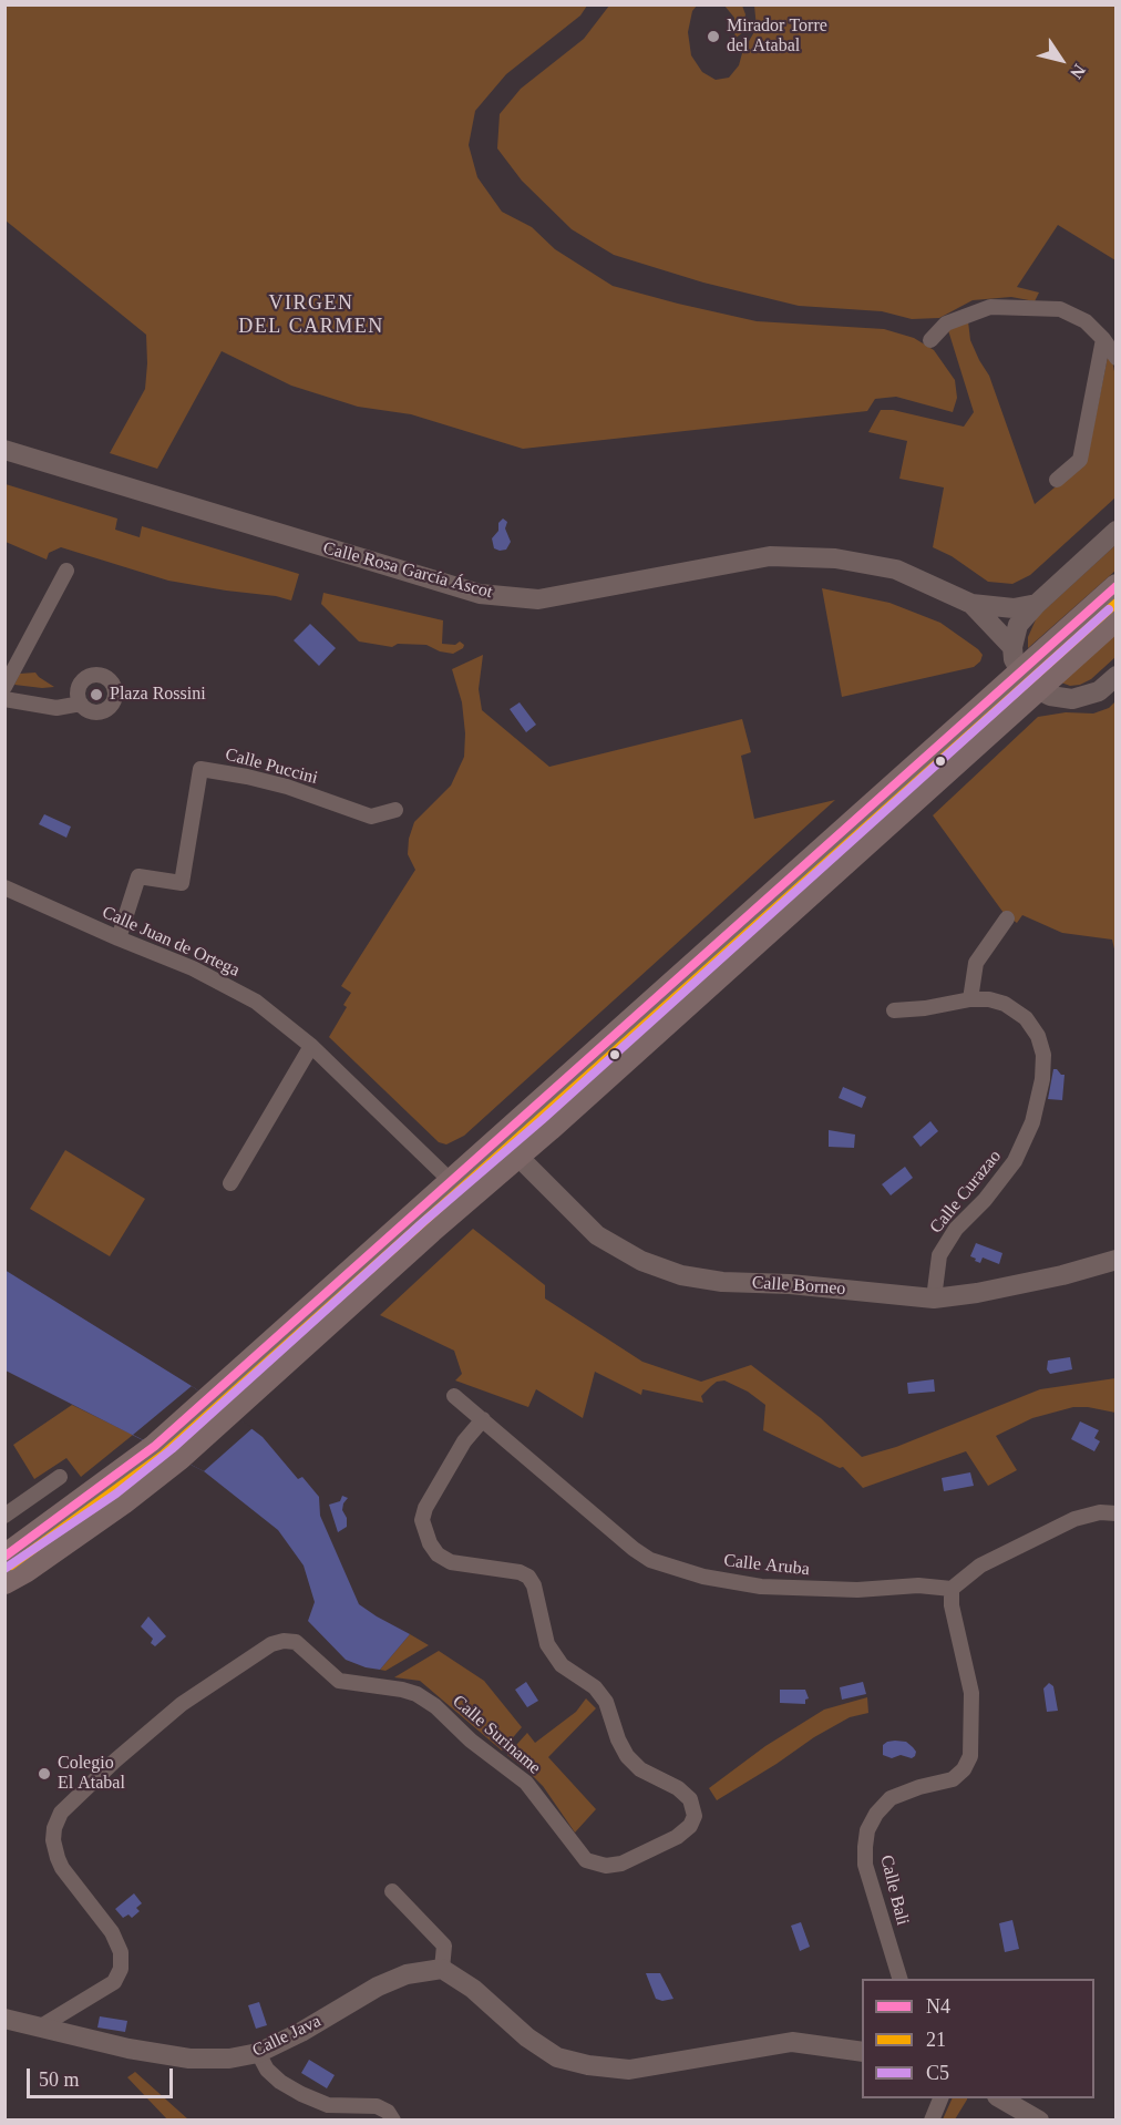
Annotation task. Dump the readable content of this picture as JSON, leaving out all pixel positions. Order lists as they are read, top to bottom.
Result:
{
  "streets": {
    "street": [
      "Calle Rosa García Áscot",
      "Calle Puccini",
      "Calle Juan de Ortega",
      "Calle Curazao",
      "Calle Borneo",
      "Calle Aruba",
      "Calle Suriname",
      "Calle Bali",
      "Calle Java"
    ]
  },
  "crossings": [
    ["Calle Puccini", "Calle Juan de Ortega"],
    ["Calle Curazao", "Calle Borneo"],
    ["Calle Aruba", "Calle Suriname"],
    ["Calle Aruba", "Calle Bali"],
    ["Calle Suriname", "Calle Java"]
  ],
  "districts": ["VIRGEN DEL CARMEN"],
  "places": ["Mirador Torre del Atabal", "Plaza Rossini", "Colegio El Atabal"],
  "lines": ["transit line N4", "transit line 21", "transit line C5"],
  "legend": ["N4", "21", "C5"],
  "scale_bar": "50 m",
  "north": "bottom right"
}
